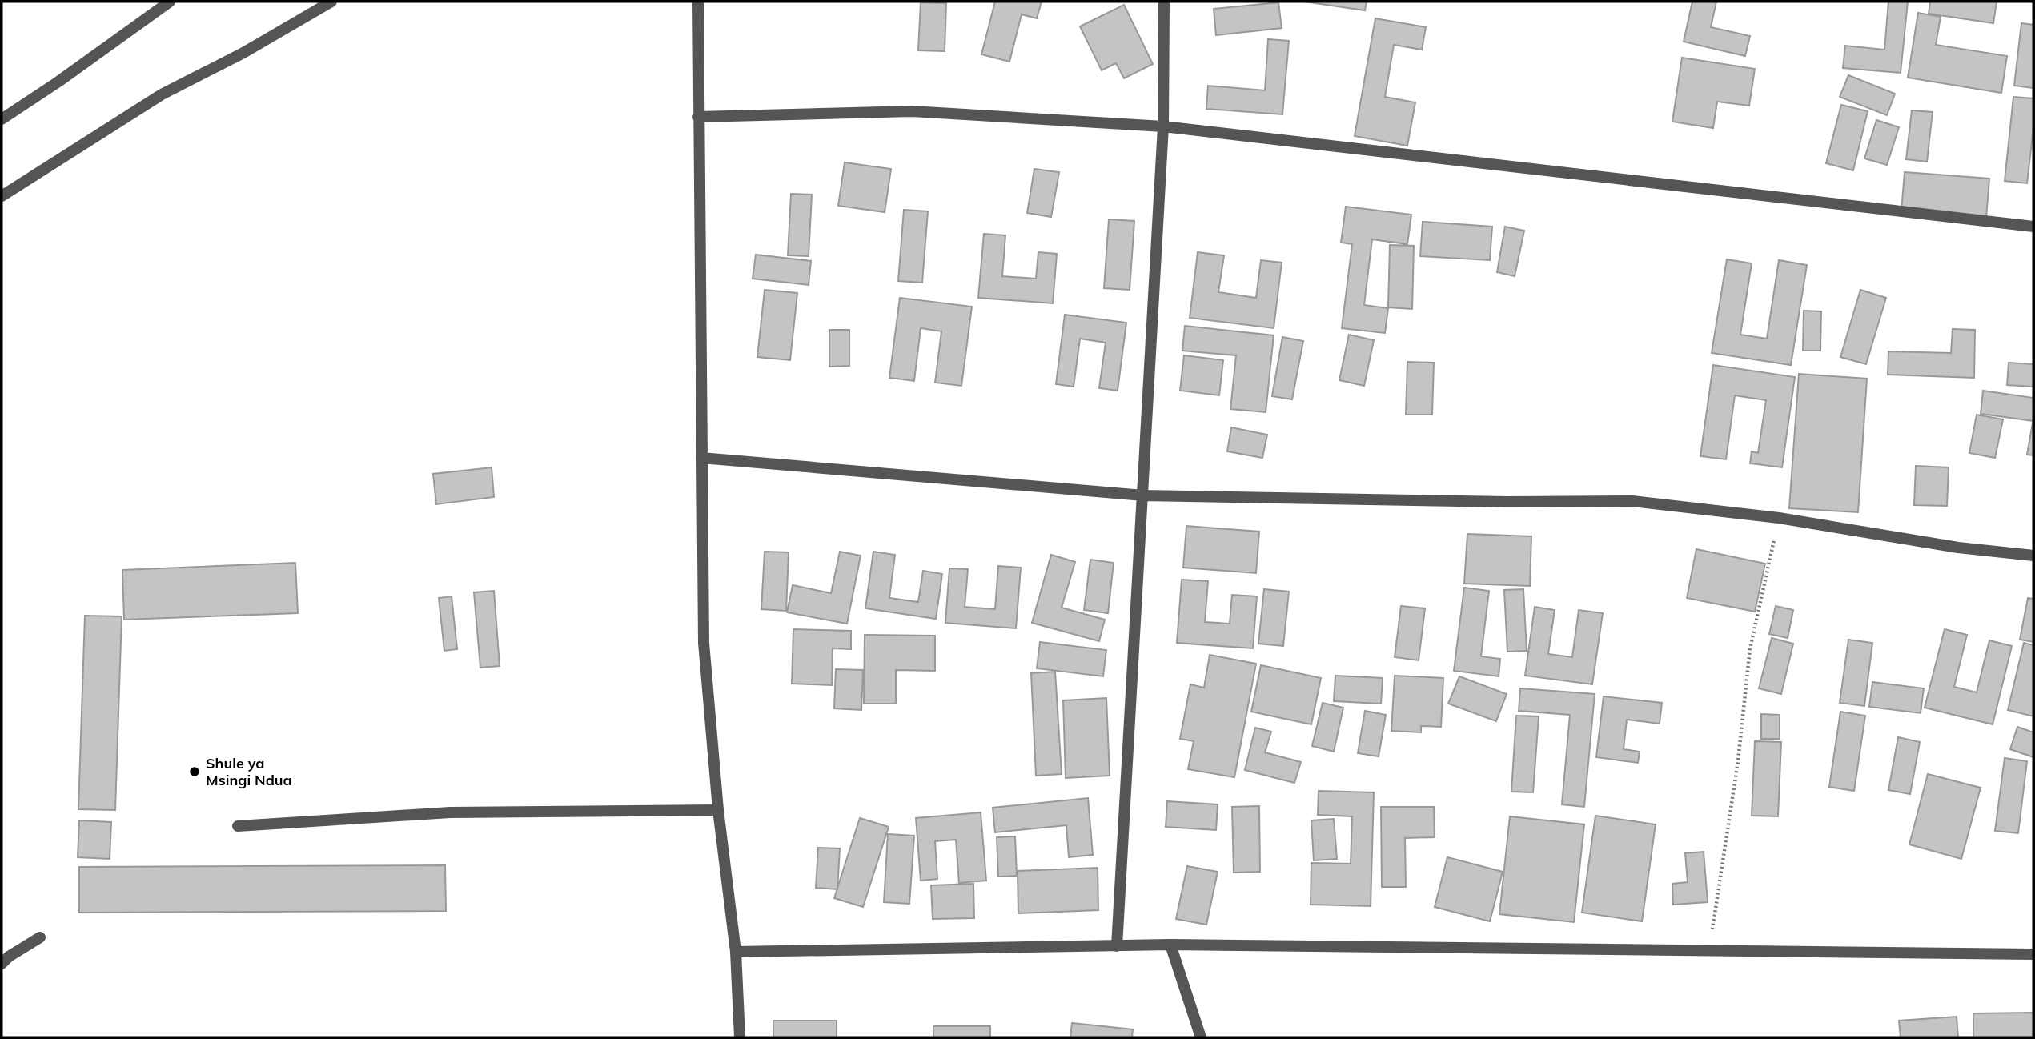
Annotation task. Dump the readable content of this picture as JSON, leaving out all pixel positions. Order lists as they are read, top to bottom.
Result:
{
  "places": ["Shule ya Msingi Ndua"]
}
